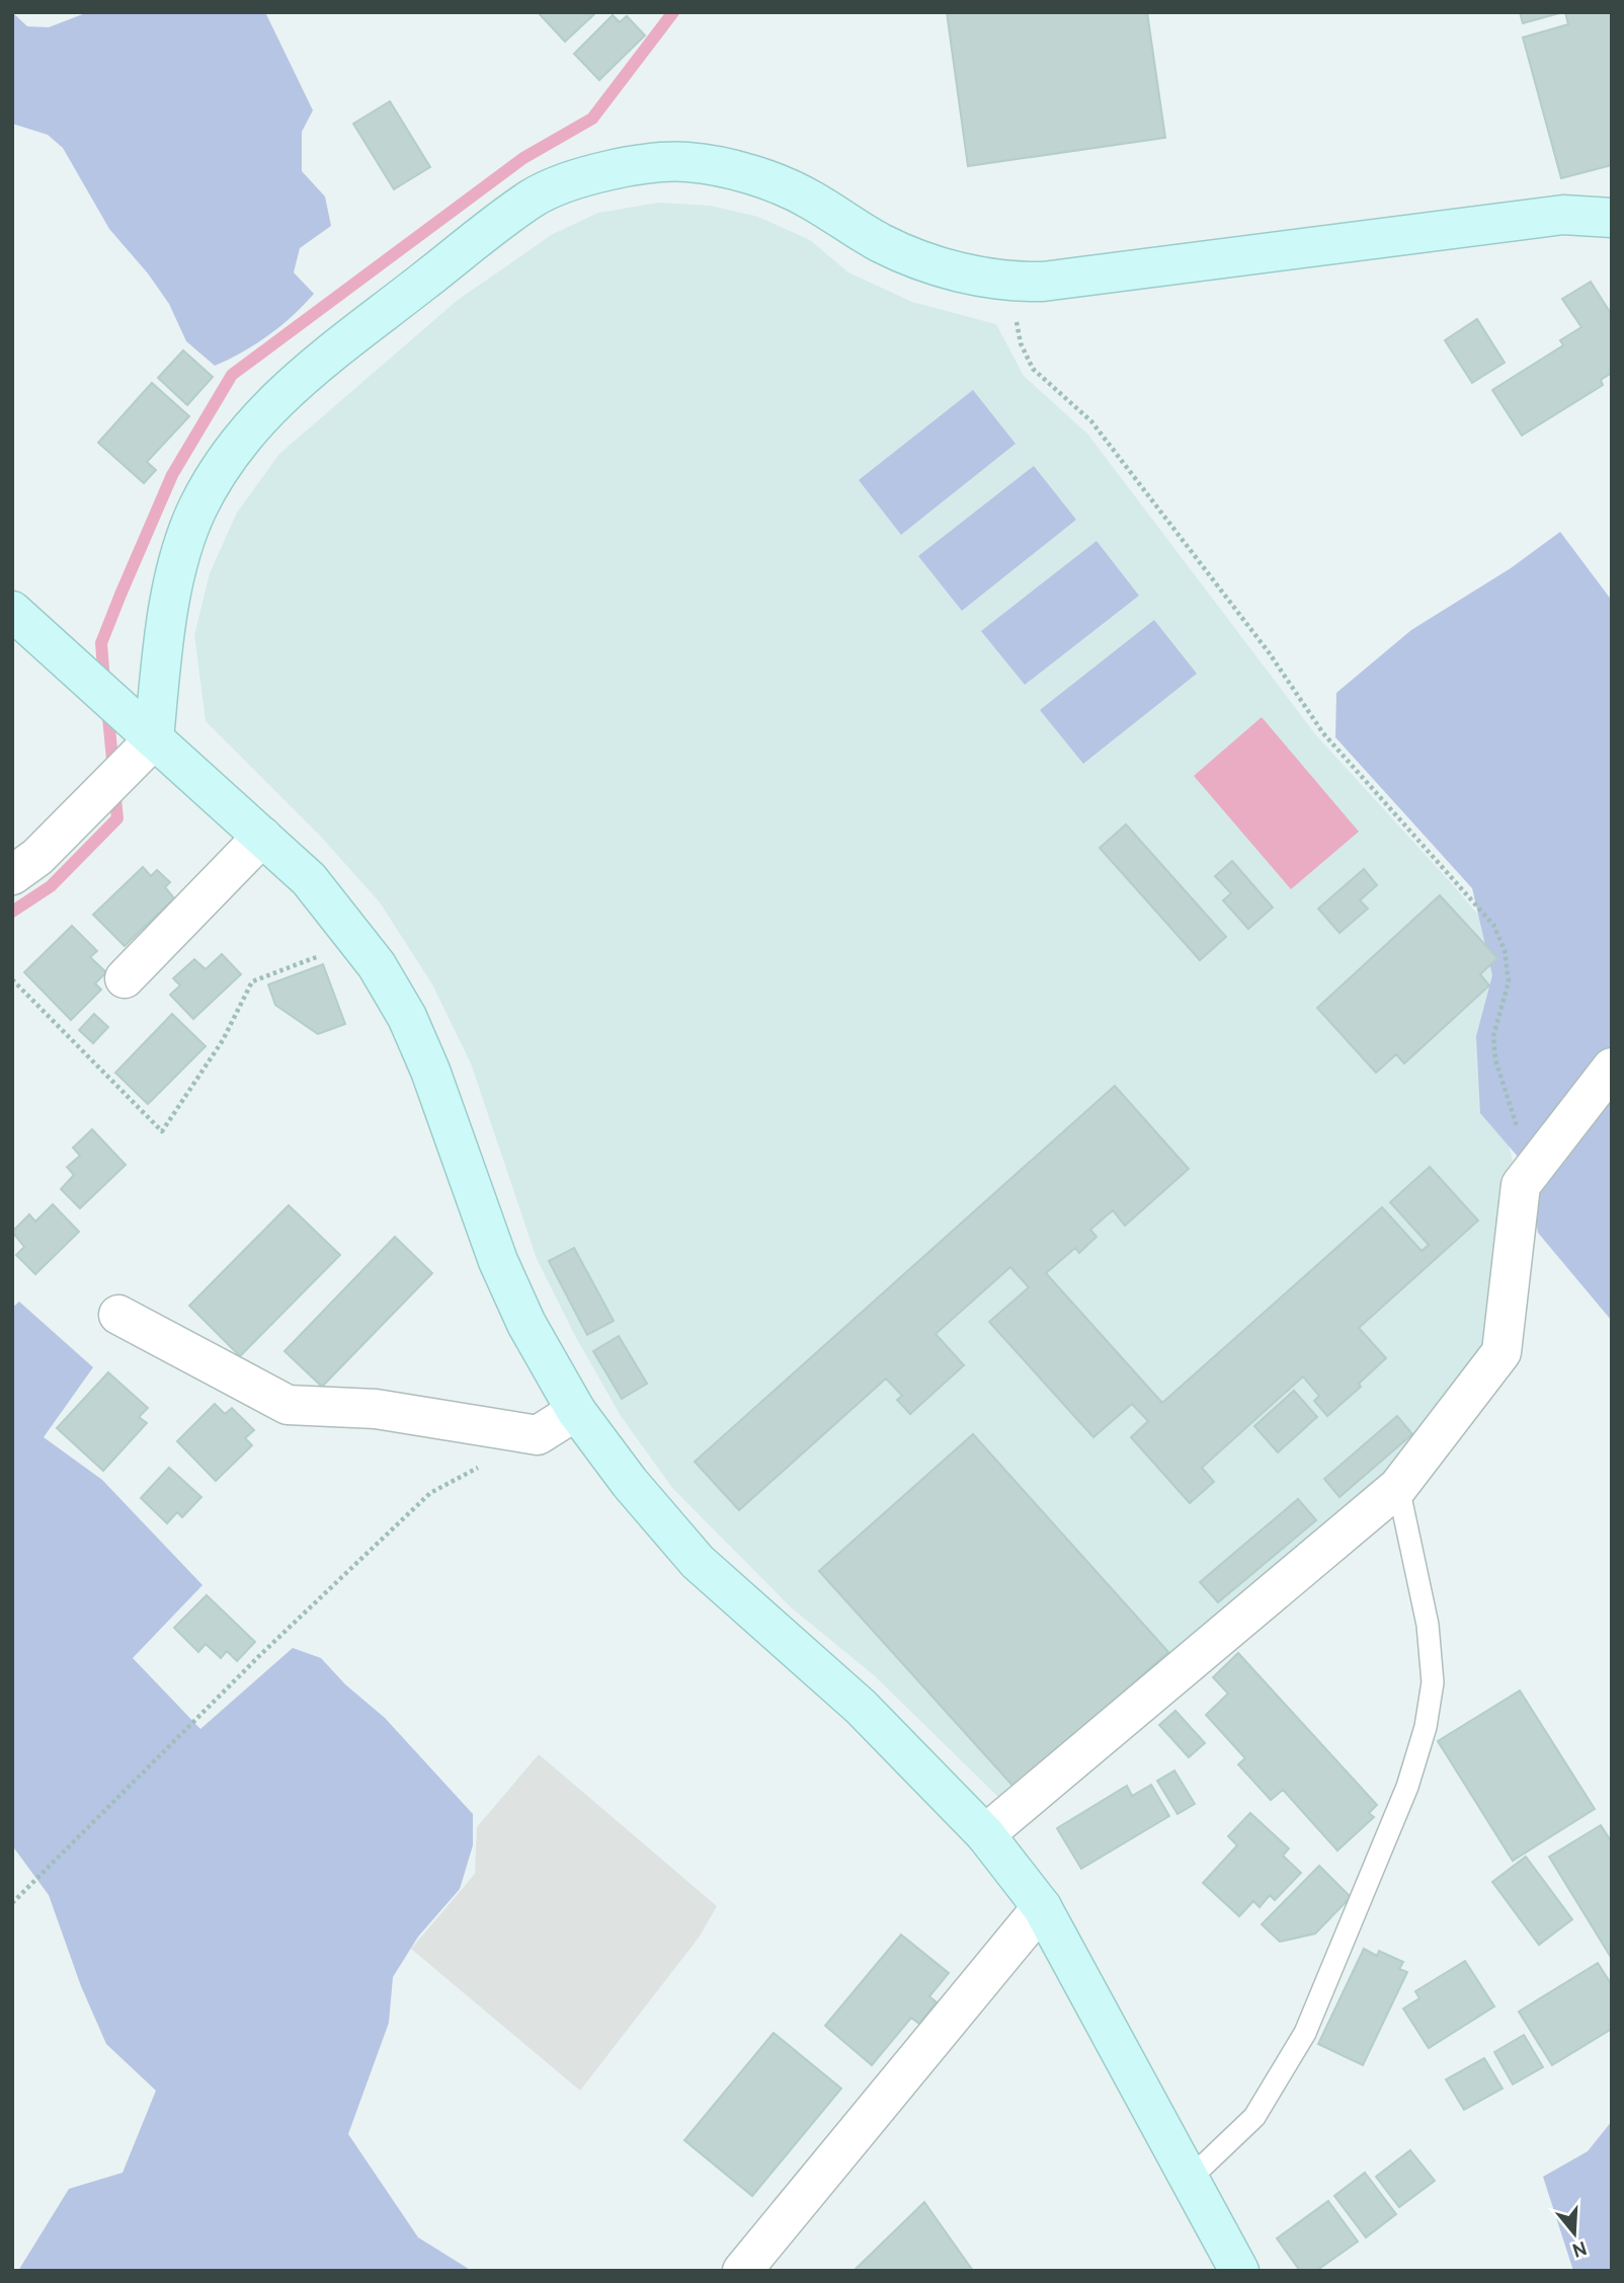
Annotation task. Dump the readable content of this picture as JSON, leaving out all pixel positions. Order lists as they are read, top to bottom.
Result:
{
  "north": "bottom"
}
